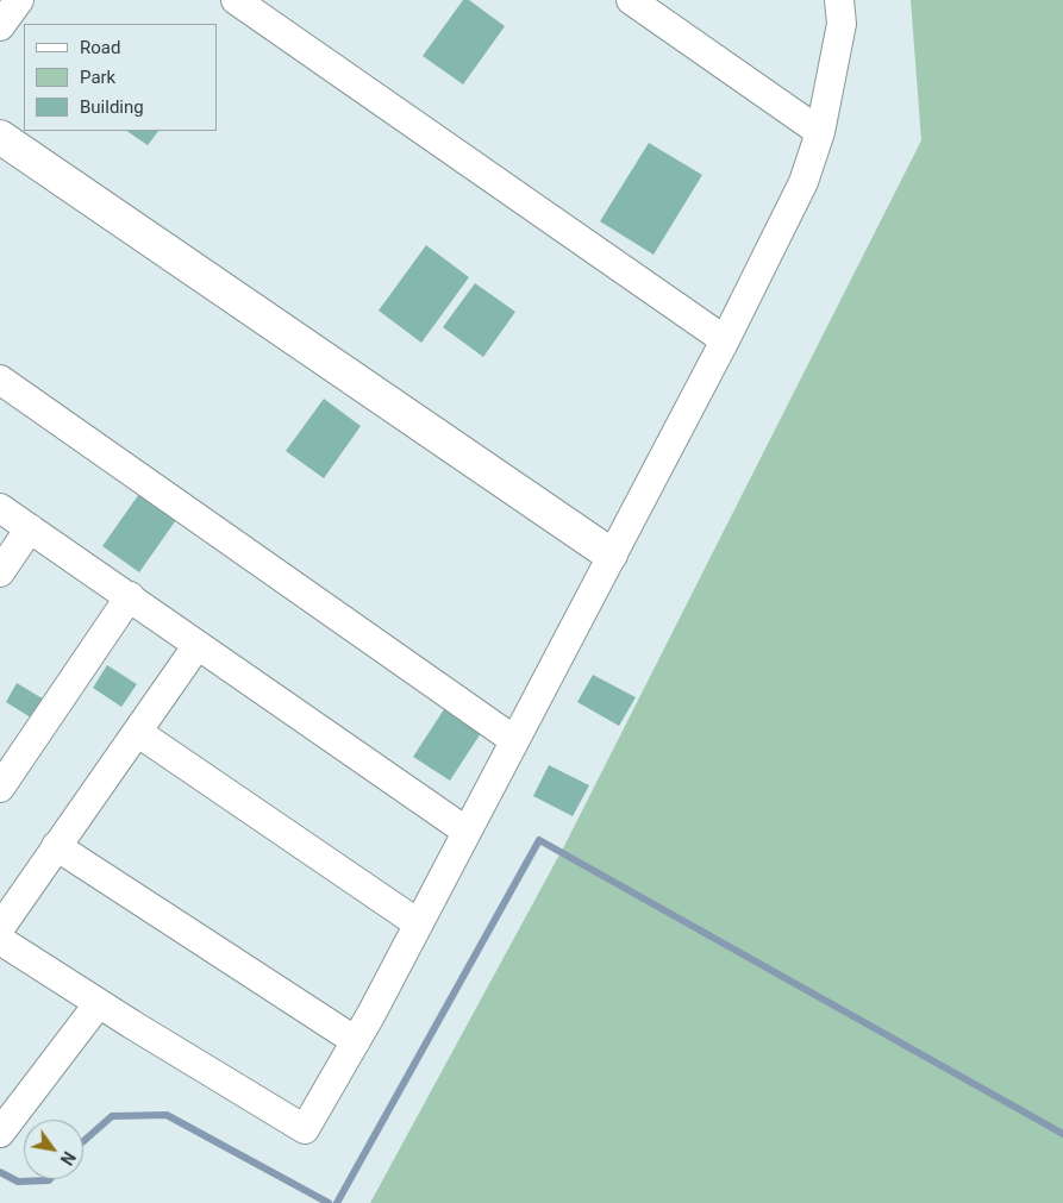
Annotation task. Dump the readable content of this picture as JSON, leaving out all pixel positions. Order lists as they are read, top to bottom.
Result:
{
  "legend": ["Road", "Park", "Building"],
  "north": "bottom right"
}
